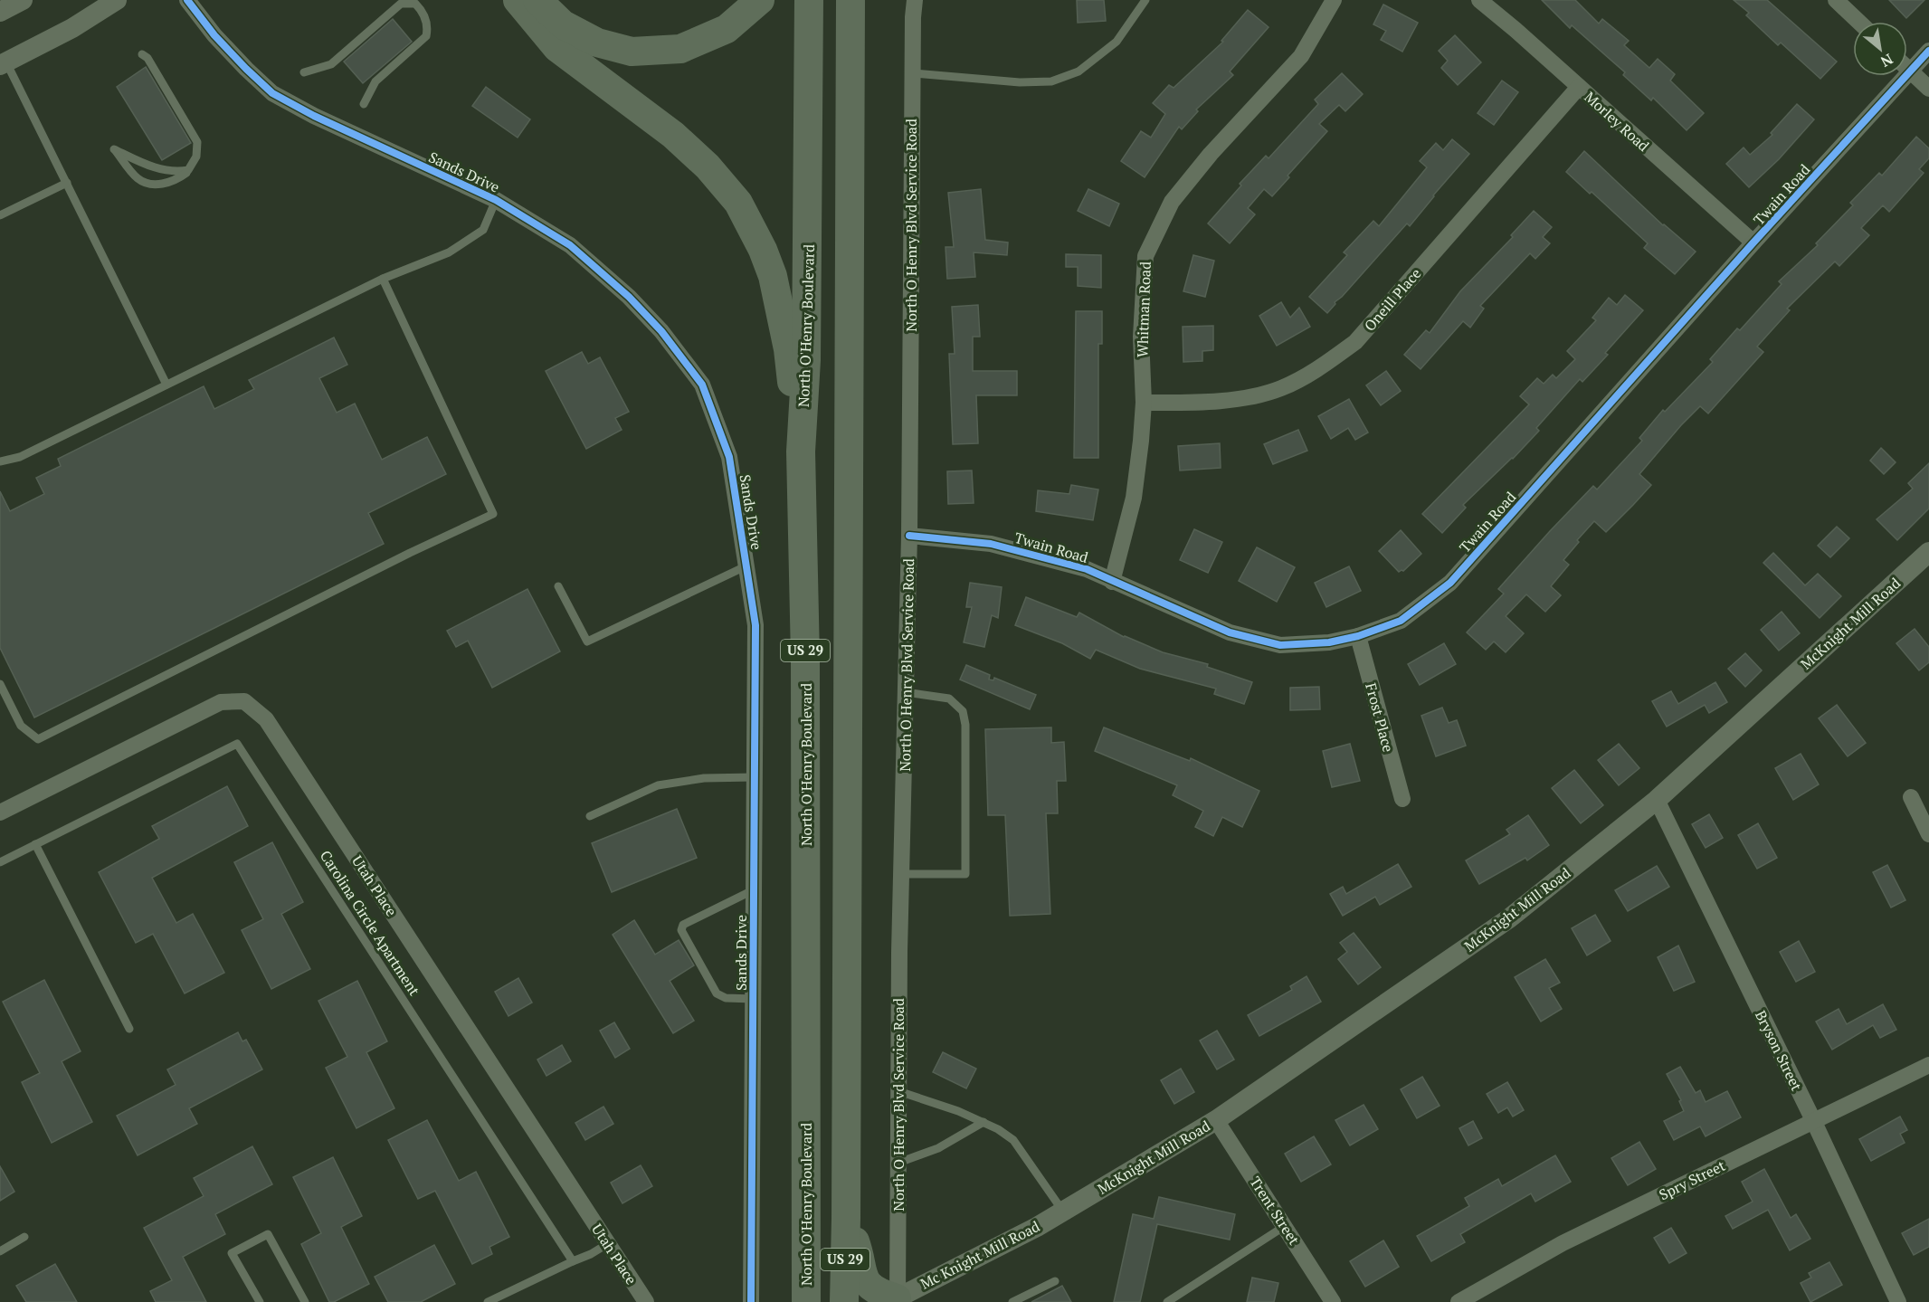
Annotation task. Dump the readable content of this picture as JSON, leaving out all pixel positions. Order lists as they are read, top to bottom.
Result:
{
  "streets": {
    "highway": ["North O'Henry Boulevard", "US 29"],
    "street": [
      "Morley Road",
      "Sands Drive",
      "Twain Road",
      "North O Henry Blvd Service Road",
      "Oneill Place",
      "Whitman Road",
      "McKnight Mill Road",
      "Frost Place",
      "Utah Place",
      "Bryson Street",
      "Spry Street",
      "Trent Street",
      "Mc Knight Mill Road"
    ],
    "lane": ["Carolina Circle Apartment"]
  },
  "crossings": [
    ["Morley Road", "Twain Road"],
    ["Morley Road", "Oneill Place"],
    ["Twain Road", "North O Henry Blvd Service Road"],
    ["Twain Road", "Whitman Road"],
    ["Twain Road", "Frost Place"],
    ["North O Henry Blvd Service Road", "Mc Knight Mill Road"],
    ["Oneill Place", "Whitman Road"],
    ["McKnight Mill Road", "Bryson Street"],
    ["McKnight Mill Road", "Trent Street"],
    ["McKnight Mill Road", "Mc Knight Mill Road"],
    ["Bryson Street", "Spry Street"]
  ],
  "north": "bottom right"
}
